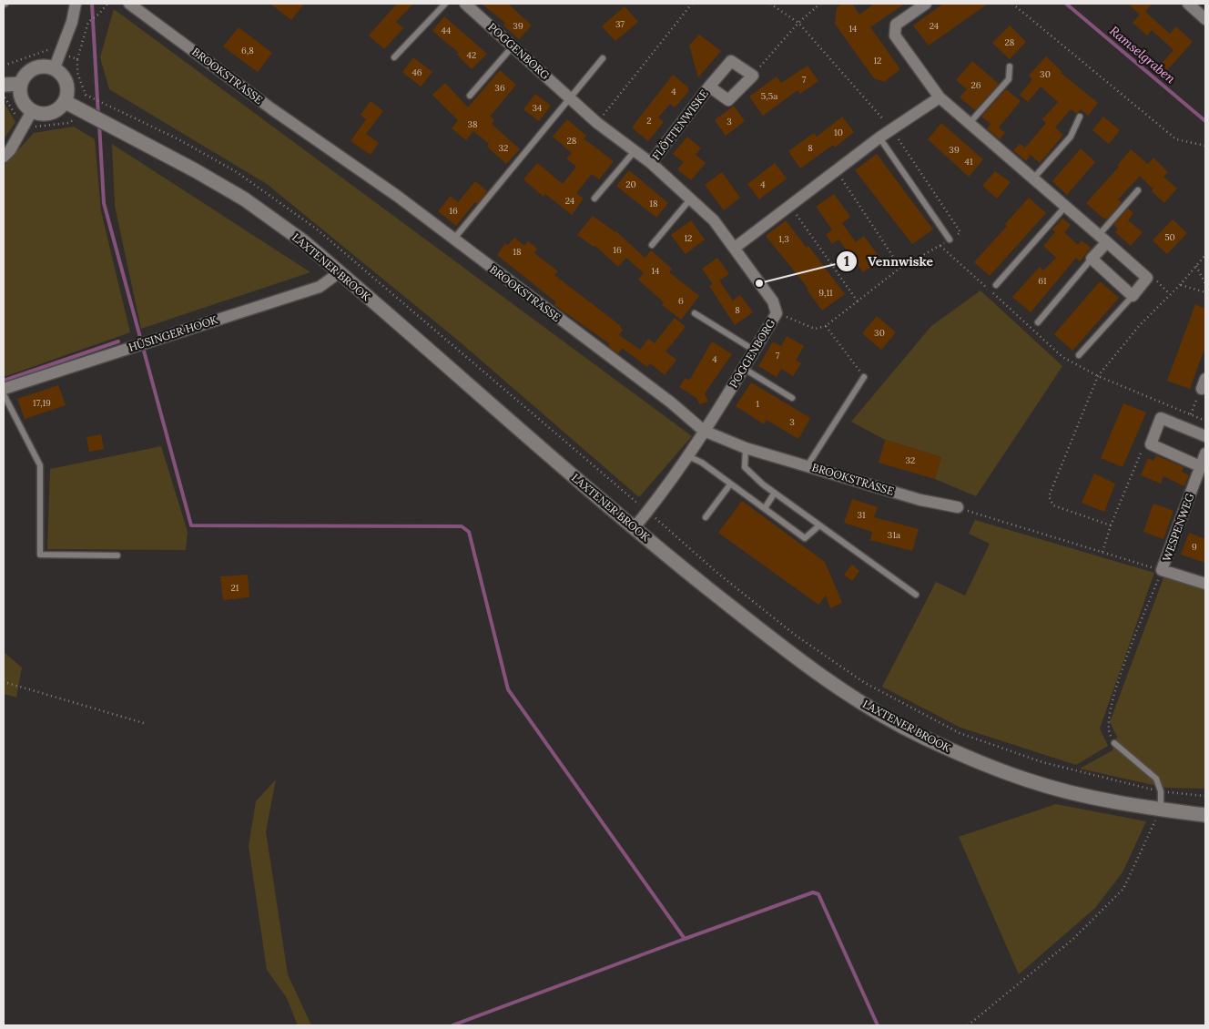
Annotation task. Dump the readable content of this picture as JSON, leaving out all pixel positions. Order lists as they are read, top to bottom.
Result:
{
  "streets": {
    "street": [
      "POGGENBORG",
      "BROOKSTRASSE",
      "FLÖTTENWISKE",
      "LAXTENER BROOK",
      "HÜSINGER HOOK",
      "WESPENWEG"
    ]
  },
  "crossings": [
    ["POGGENBORG", "BROOKSTRASSE"],
    ["POGGENBORG", "FLÖTTENWISKE"],
    ["POGGENBORG", "LAXTENER BROOK"],
    ["LAXTENER BROOK", "HÜSINGER HOOK"]
  ],
  "water": ["Ramselgraben"],
  "places": ["Vennwiske"],
  "house_numbers": [
    "37",
    "39",
    "24",
    "14",
    "44",
    "28",
    "6,8",
    "42",
    "12",
    "46",
    "30",
    "7",
    "26",
    "36",
    "4",
    "5,5a",
    "34",
    "2",
    "3",
    "38",
    "10",
    "28",
    "32",
    "8",
    "39",
    "41",
    "20",
    "4",
    "24",
    "18",
    "16",
    "50",
    "12",
    "1,3",
    "16",
    "18",
    "14",
    "61",
    "9,11",
    "6",
    "8",
    "30",
    "7",
    "4",
    "17,19",
    "1",
    "3",
    "32",
    "31",
    "31a",
    "9",
    "21"
  ]
}
